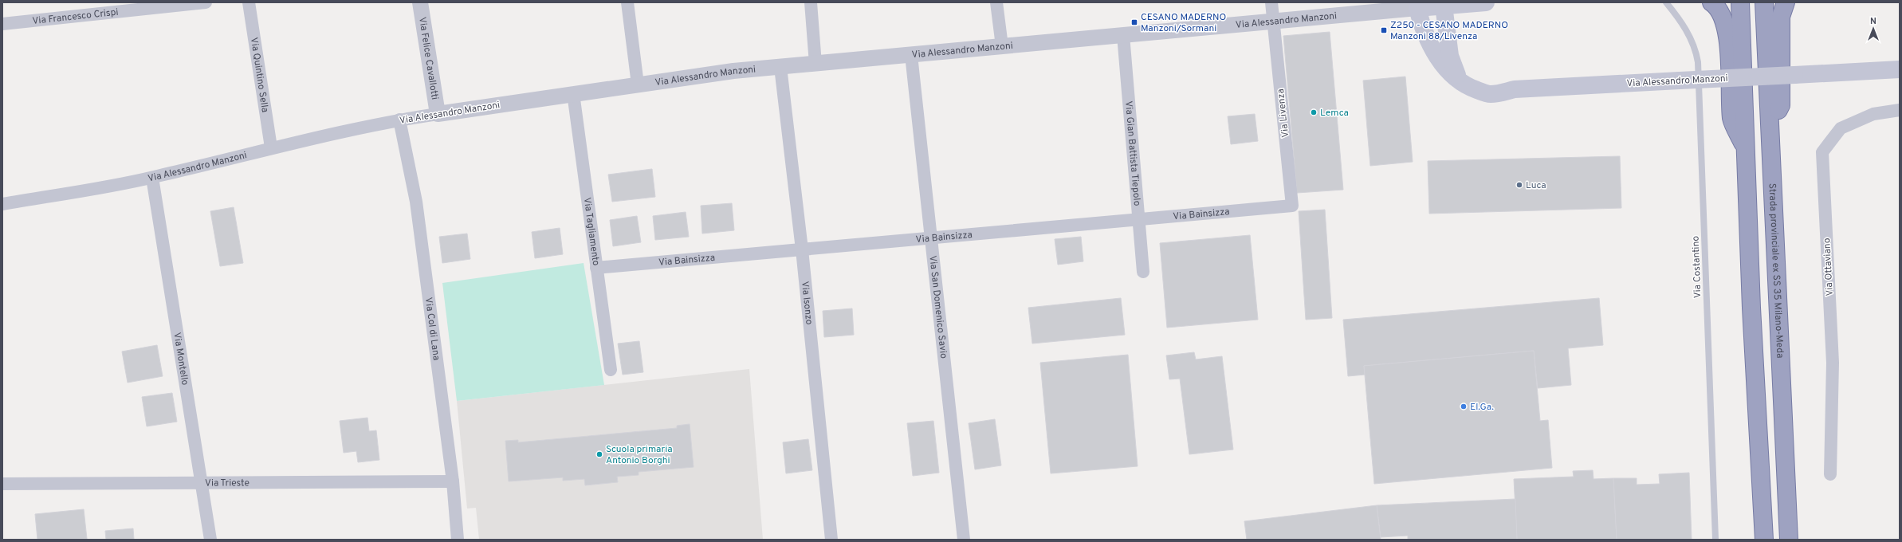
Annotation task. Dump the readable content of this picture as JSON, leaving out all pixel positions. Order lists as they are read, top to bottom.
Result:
{
  "streets": {
    "highway": ["Strada provinciale ex SS 35 Milano-Meda"],
    "main road": ["Via Alessandro Manzoni"],
    "street": [
      "Via Francesco Crispi",
      "Via Felice Cavallotti",
      "Via Quintino Sella",
      "Via Livenza",
      "Via Gian Battista Tiepolo",
      "Via Bainsizza",
      "Via Tagliamento",
      "Via Ottaviano",
      "Via Isonzo",
      "Via San Domenico Savio",
      "Via Col di Lana",
      "Via Montello",
      "Via Trieste"
    ],
    "lane": ["Via Costantino"]
  },
  "crossings": [
    ["Via Alessandro Manzoni", "Via Felice Cavallotti"],
    ["Via Alessandro Manzoni", "Via Quintino Sella"],
    ["Via Alessandro Manzoni", "Via Livenza"],
    ["Via Alessandro Manzoni", "Via Gian Battista Tiepolo"],
    ["Via Alessandro Manzoni", "Via Tagliamento"],
    ["Via Alessandro Manzoni", "Via Isonzo"],
    ["Via Alessandro Manzoni", "Via San Domenico Savio"],
    ["Via Alessandro Manzoni", "Via Col di Lana"],
    ["Via Alessandro Manzoni", "Via Montello"],
    ["Via Livenza", "Via Bainsizza"],
    ["Via Gian Battista Tiepolo", "Via Bainsizza"],
    ["Via Bainsizza", "Via Tagliamento"],
    ["Via Bainsizza", "Via Isonzo"],
    ["Via Bainsizza", "Via San Domenico Savio"],
    ["Via Col di Lana", "Via Trieste"],
    ["Via Montello", "Via Trieste"]
  ],
  "places": {
    "transit": ["CESANO MADERNO Manzoni/Sormani", "Z250 - CESANO MADERNO Manzoni 88/Livenza"],
    "other": [
      "Lemca",
      "Luca",
      "El.Ga.",
      "Scuola primaria Antonio Borghi"
    ]
  },
  "north": "top"
}
